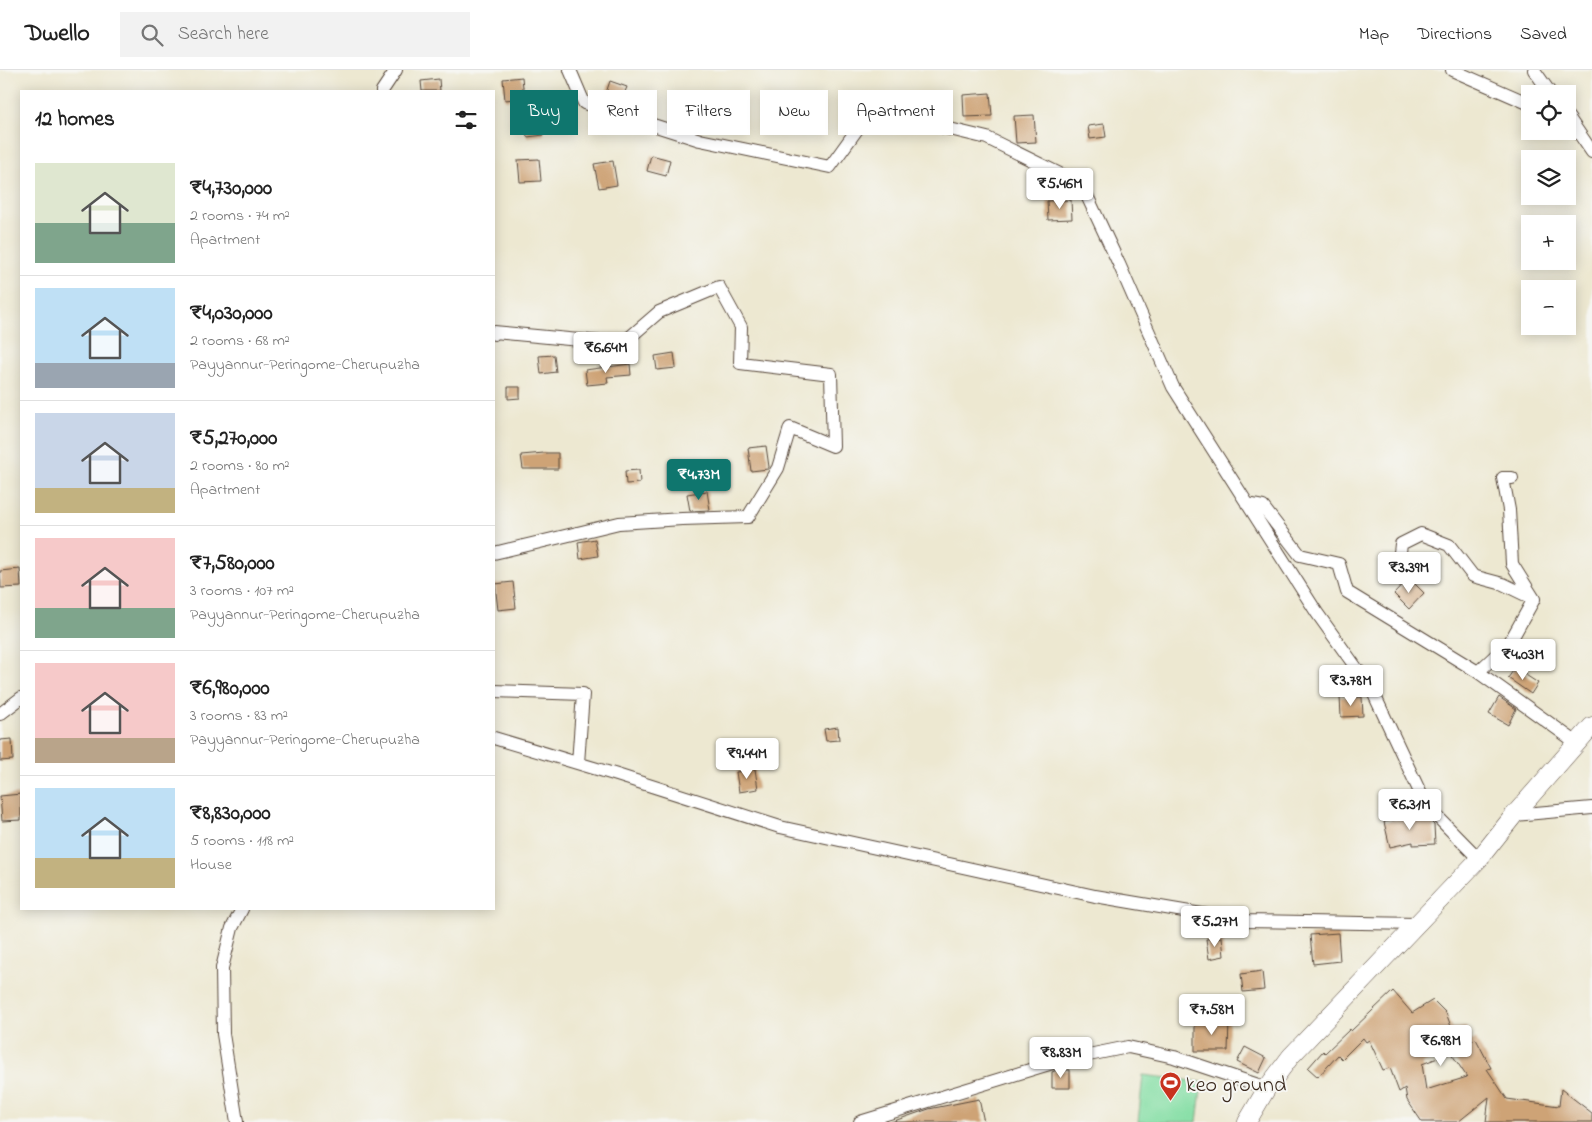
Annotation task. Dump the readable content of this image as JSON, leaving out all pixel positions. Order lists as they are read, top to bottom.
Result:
{
  "places": {
    "sports": ["keo ground"]
  },
  "page": {
    "header": "Dwello",
    "search": "Search here",
    "nav": ["Map", "Directions", "Saved"],
    "map_buttons": ["+", "−"],
    "chip": [
      "Buy",
      "Rent",
      "Filters",
      "New",
      "Apartment"
    ],
    "heading": "12 homes",
    "list": [
      {
        "name": "₹4,730,000",
        "note": "2 rooms · 74 m² · Apartment"
      },
      {
        "name": "₹4,030,000",
        "note": "2 rooms · 68 m² · Payyannur-Peringome-Cherupuzha"
      },
      {
        "name": "₹5,270,000",
        "note": "2 rooms · 80 m² · Apartment"
      },
      {
        "name": "₹7,580,000",
        "note": "3 rooms · 107 m² · Payyannur-Peringome-Cherupuzha"
      },
      {
        "name": "₹6,980,000",
        "note": "3 rooms · 83 m² · Payyannur-Peringome-Cherupuzha"
      },
      {
        "name": "₹8,830,000",
        "note": "5 rooms · 118 m² · House"
      }
    ],
    "price": [
      "₹5.46M",
      "₹6.64M",
      "₹4.73M",
      "₹3.39M",
      "₹4.03M",
      "₹3.78M",
      "₹9.44M",
      "₹6.31M",
      "₹5.27M",
      "₹7.58M",
      "₹6.98M",
      "₹8.83M"
    ]
  }
}
